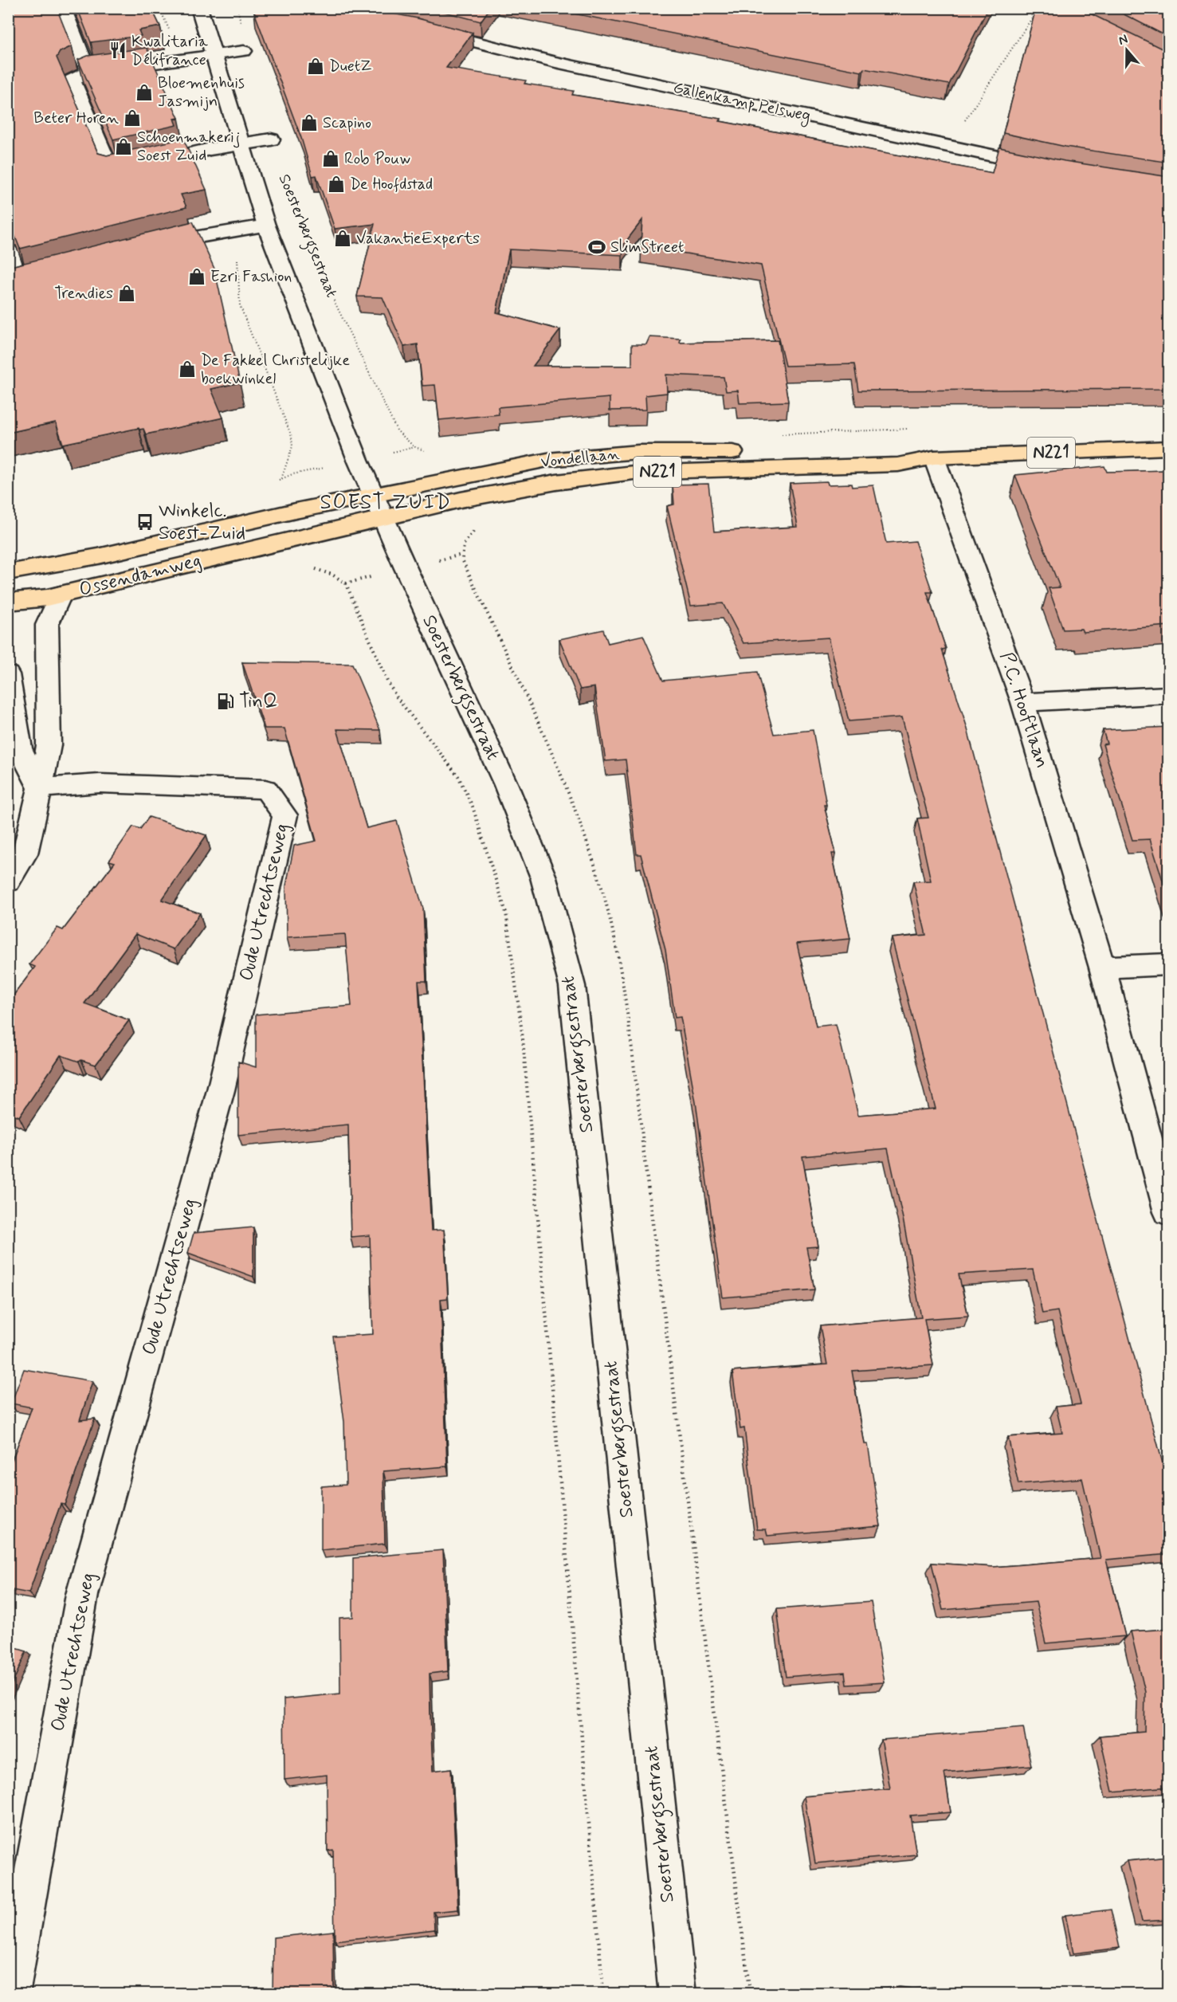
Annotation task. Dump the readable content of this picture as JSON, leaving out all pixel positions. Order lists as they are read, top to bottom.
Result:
{
  "streets": {
    "main road": ["N221", "Vondellaan", "Ossendamweg"],
    "street": [
      "Gallenkamp Pelsweg",
      "Soesterbergsestraat",
      "P.C. Hooftlaan",
      "Oude Utrechtseweg"
    ]
  },
  "crossings": [
    ["Soesterbergsestraat", "Vondellaan"],
    ["Soesterbergsestraat", "Ossendamweg"],
    ["Vondellaan", "Ossendamweg"],
    ["Vondellaan", "P.C. Hooftlaan"]
  ],
  "districts": ["SOEST ZUID"],
  "places": {
    "restaurant": ["Kwalitaria Délifrance"],
    "shop": [
      "DuetZ",
      "Bloemenhuis Jasmijn",
      "Beter Horen",
      "Scapino",
      "Schoenmakerij Soest Zuid",
      "Rob Pouw",
      "De Hoofdstad",
      "VakantieExperts",
      "Ezri Fashion",
      "Trendies",
      "De Fakkel Christelijke boekwinkel"
    ],
    "sports": ["SlimStreet"],
    "bus stop": ["Winkelc. Soest-Zuid"],
    "fuel station": ["TinQ"]
  },
  "north": "top"
}
